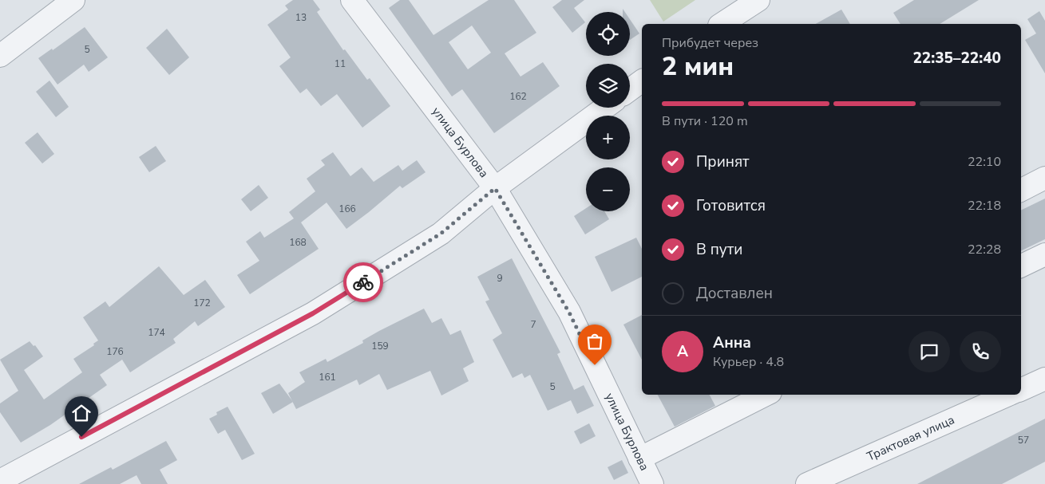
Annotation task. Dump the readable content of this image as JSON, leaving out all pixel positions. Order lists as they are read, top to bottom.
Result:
{
  "streets": {
    "street": ["улица Бурлова", "Трактовая улица"]
  },
  "house_numbers": [
    "13",
    "5",
    "11",
    "162",
    "166",
    "168",
    "9",
    "172",
    "7",
    "174",
    "159",
    "176",
    "161",
    "5",
    "57"
  ],
  "page": {
    "map_buttons": ["+", "−"],
    "heading": ["2 мин", "Прибудет через", "22:35–22:40"],
    "panel": ["Анна", "Курьер · 4.8"],
    "bar": "В пути · 120 m",
    "list": [
      ["Принят", "22:10"],
      ["Готовится", "22:18"],
      ["В пути", "22:28"],
      "Доставлен"
    ],
    "round": "А"
  }
}
